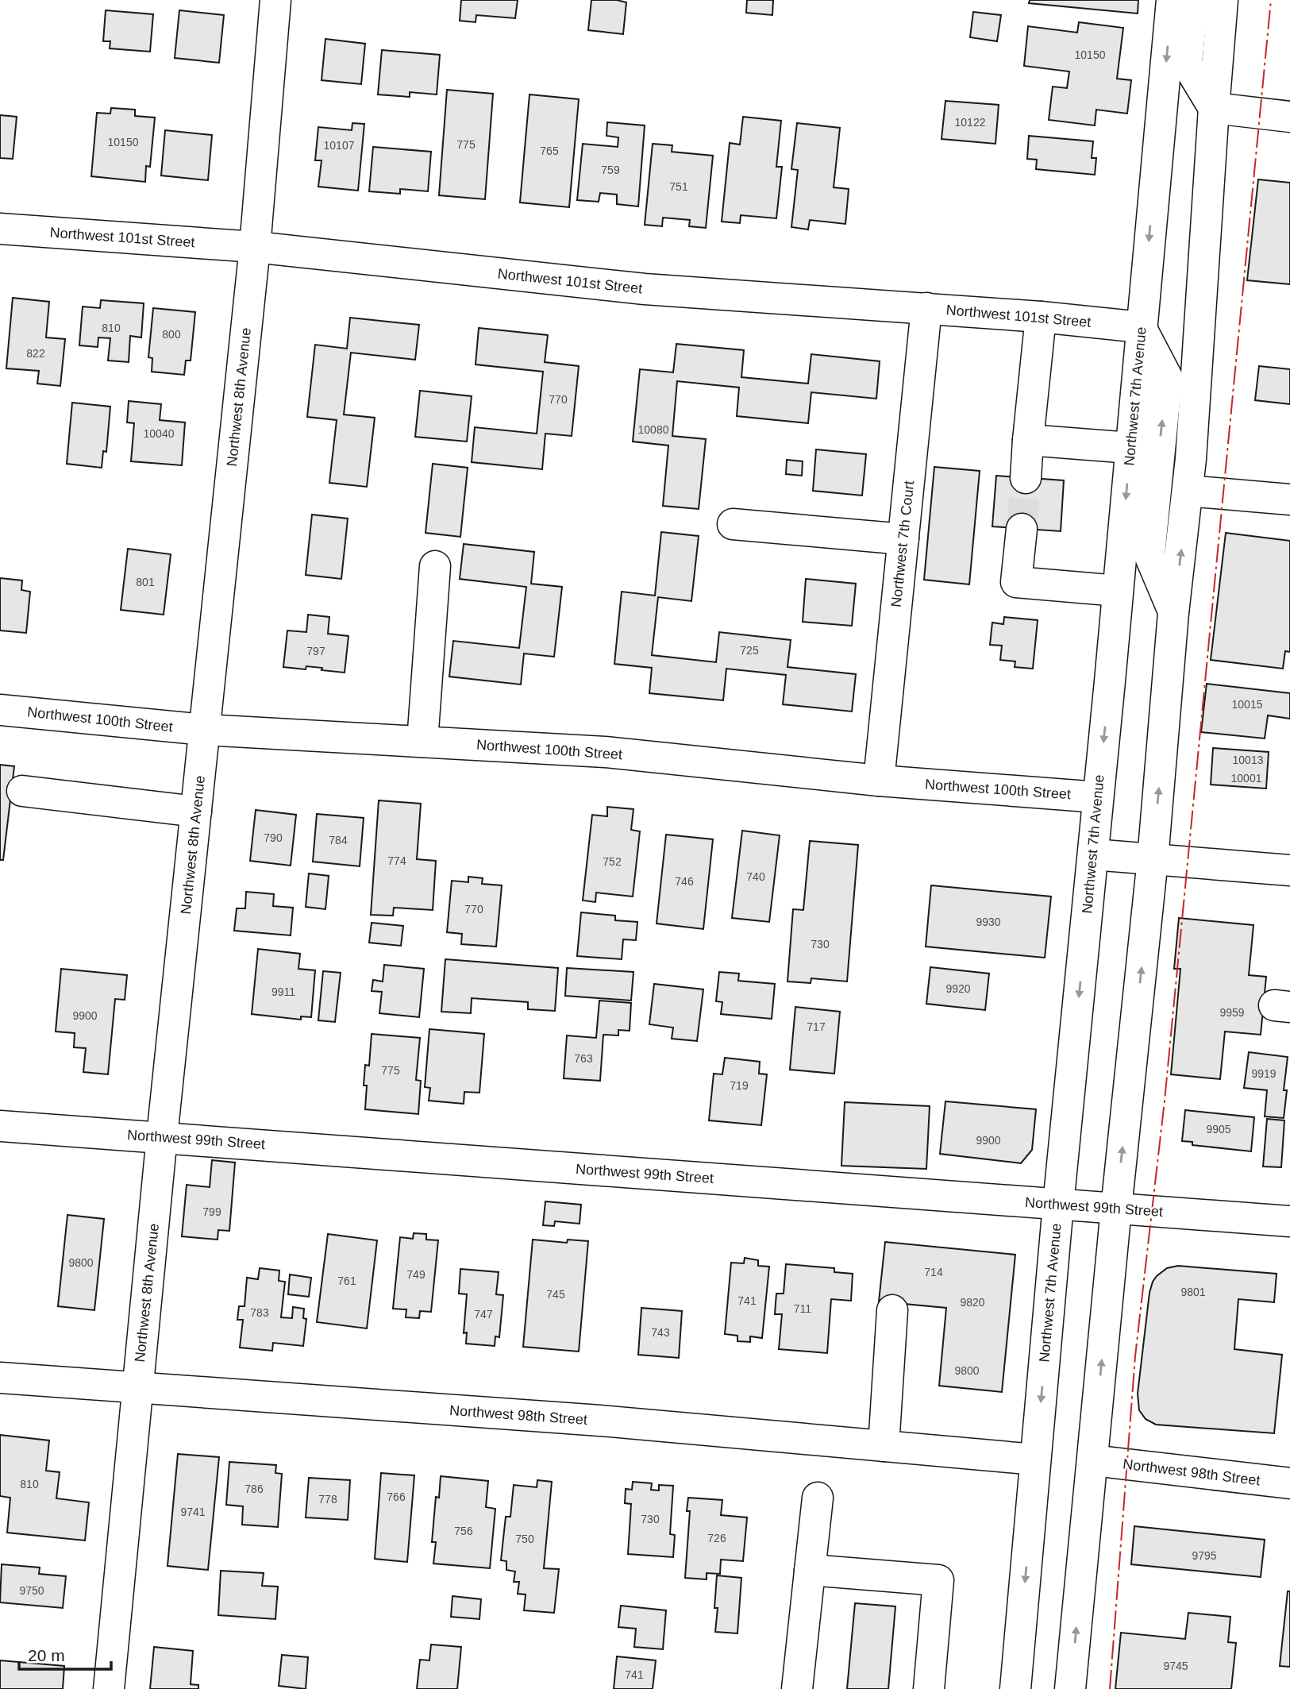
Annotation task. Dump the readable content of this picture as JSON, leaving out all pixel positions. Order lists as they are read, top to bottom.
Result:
{
  "streets": {
    "street": [
      "Northwest 101st Street",
      "Northwest 7th Avenue",
      "Northwest 8th Avenue",
      "Northwest 7th Court",
      "Northwest 100th Street",
      "Northwest 99th Street",
      "Northwest 98th Street"
    ]
  },
  "crossings": [
    ["Northwest 101st Street", "Northwest 7th Avenue"],
    ["Northwest 101st Street", "Northwest 8th Avenue"],
    ["Northwest 101st Street", "Northwest 7th Court"],
    ["Northwest 7th Avenue", "Northwest 100th Street"],
    ["Northwest 7th Avenue", "Northwest 99th Street"],
    ["Northwest 7th Avenue", "Northwest 98th Street"],
    ["Northwest 8th Avenue", "Northwest 100th Street"],
    ["Northwest 8th Avenue", "Northwest 99th Street"],
    ["Northwest 8th Avenue", "Northwest 98th Street"],
    ["Northwest 7th Court", "Northwest 100th Street"]
  ],
  "house_numbers": [
    "10150",
    "10122",
    "10150",
    "775",
    "10107",
    "765",
    "759",
    "751",
    "810",
    "800",
    "822",
    "770",
    "10080",
    "10040",
    "801",
    "725",
    "797",
    "10015",
    "10013",
    "10001",
    "790",
    "784",
    "774",
    "752",
    "740",
    "746",
    "770",
    "9930",
    "730",
    "9920",
    "9911",
    "9959",
    "9900",
    "717",
    "763",
    "775",
    "9919",
    "719",
    "9905",
    "9900",
    "799",
    "9800",
    "714",
    "749",
    "761",
    "9801",
    "745",
    "741",
    "9820",
    "711",
    "783",
    "747",
    "743",
    "9800",
    "810",
    "786",
    "766",
    "778",
    "9741",
    "730",
    "756",
    "726",
    "750",
    "9795",
    "9750",
    "9745",
    "741"
  ],
  "scale_bar": "20 m"
}
